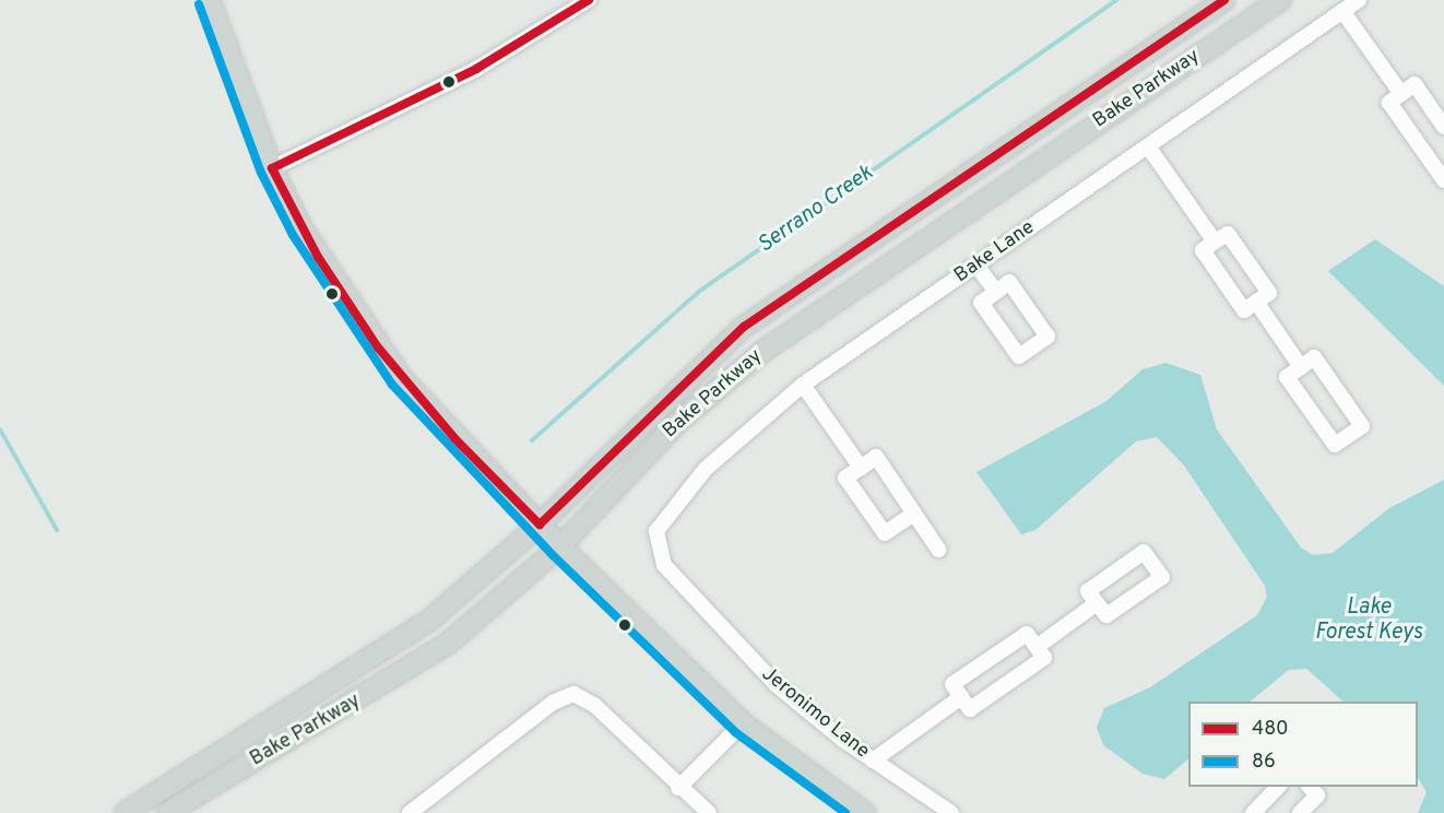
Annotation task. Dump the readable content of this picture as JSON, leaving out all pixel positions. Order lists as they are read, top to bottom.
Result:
{
  "streets": {
    "main road": ["Bake Parkway"],
    "street": ["Bake Lane", "Jeronimo Lane"]
  },
  "crossings": [
    ["Bake Lane", "Jeronimo Lane"]
  ],
  "water": ["Serrano Creek", "Lake Forest Keys"],
  "lines": ["transit line 480", "transit line 86"],
  "legend": ["480", "86"]
}
